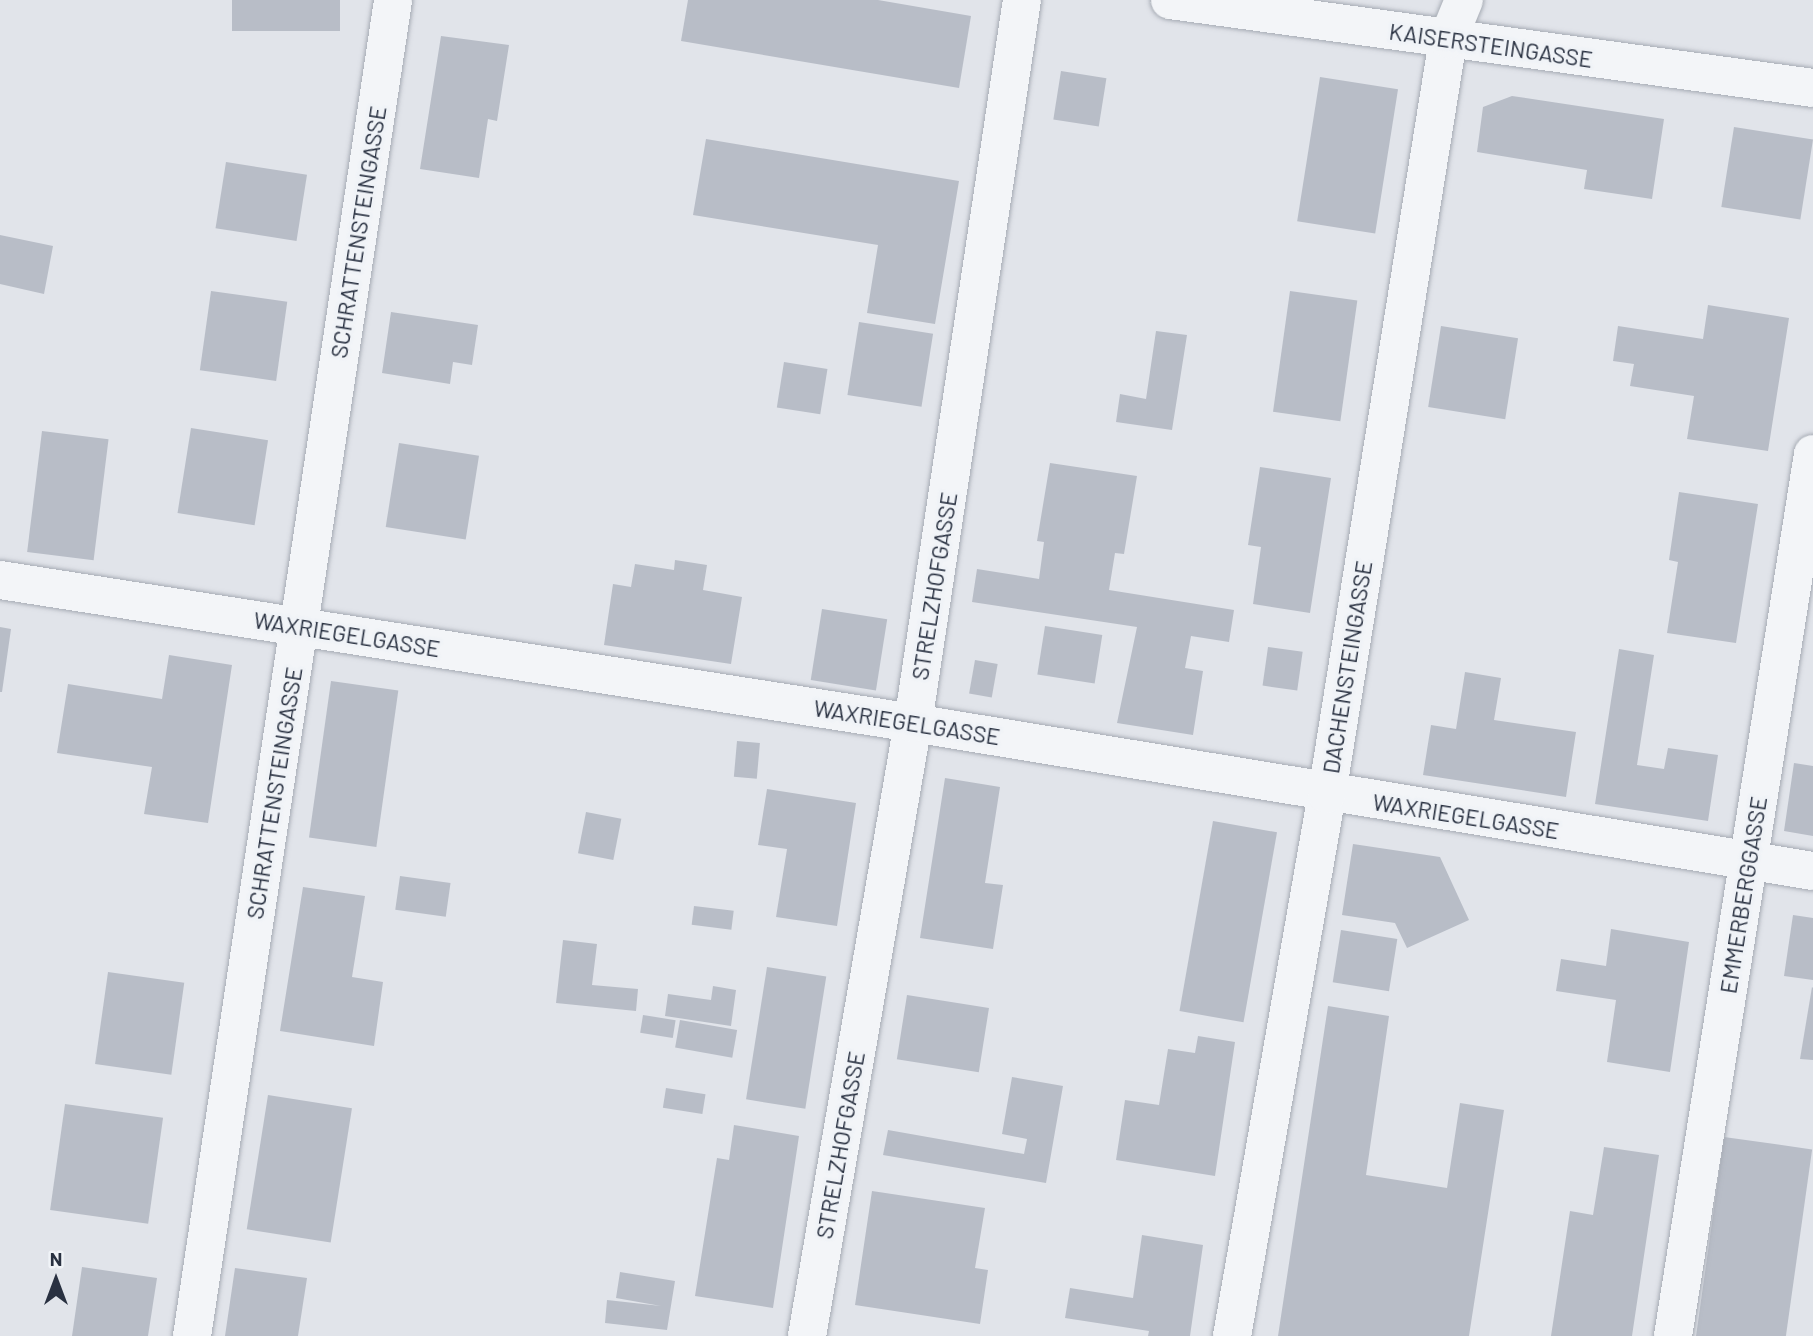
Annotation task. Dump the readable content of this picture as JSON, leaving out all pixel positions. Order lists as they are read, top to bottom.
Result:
{
  "streets": {
    "street": [
      "KAISERSTEINGASSE",
      "SCHRATTENSTEINGASSE",
      "STRELZHOFGASSE",
      "WAXRIEGELGASSE",
      "DACHENSTEINGASSE",
      "EMMERBERGGASSE"
    ]
  },
  "crossings": [
    ["KAISERSTEINGASSE", "DACHENSTEINGASSE"],
    ["SCHRATTENSTEINGASSE", "WAXRIEGELGASSE"],
    ["STRELZHOFGASSE", "WAXRIEGELGASSE"],
    ["WAXRIEGELGASSE", "DACHENSTEINGASSE"],
    ["WAXRIEGELGASSE", "EMMERBERGGASSE"]
  ],
  "north": "top"
}
